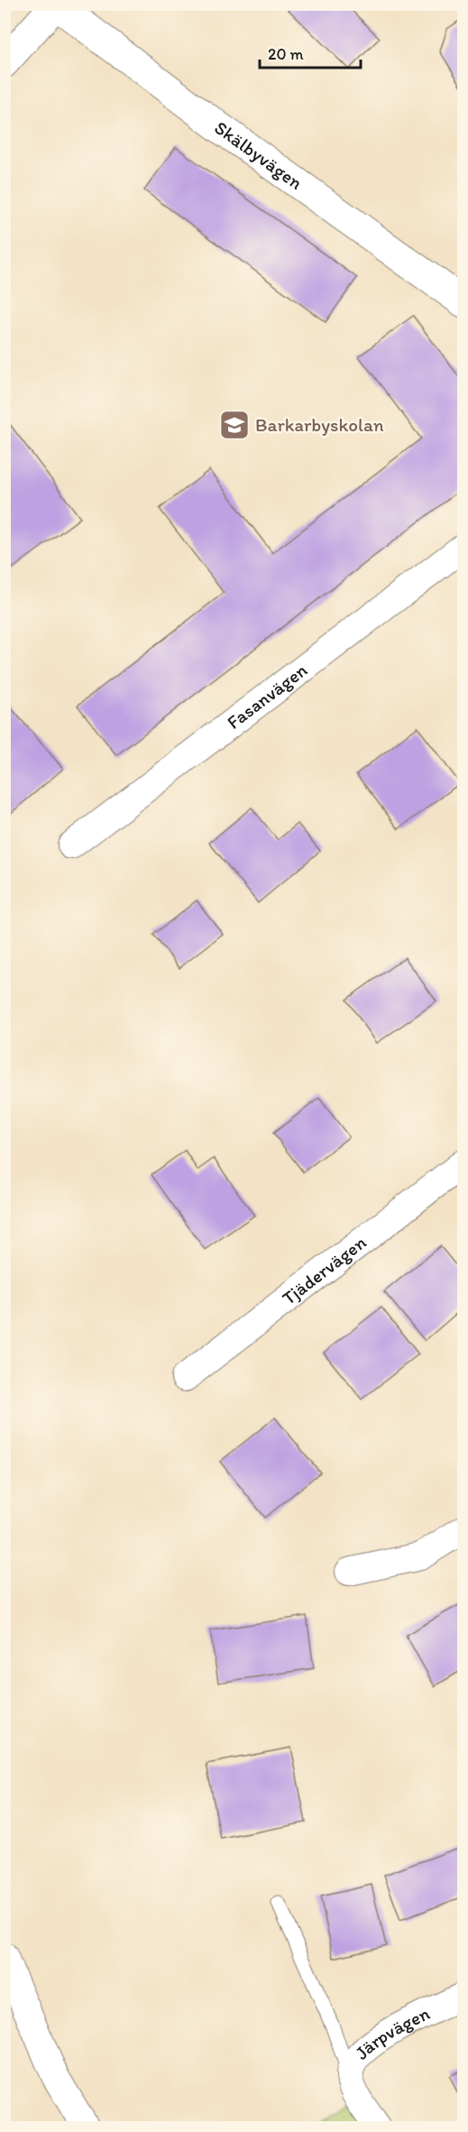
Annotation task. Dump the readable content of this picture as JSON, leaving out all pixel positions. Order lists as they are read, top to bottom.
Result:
{
  "streets": {
    "street": [
      "Skälbyvägen",
      "Fasanvägen",
      "Tjädervägen",
      "Järpvägen"
    ]
  },
  "places": {
    "school or university": ["Barkarbyskolan"]
  },
  "scale_bar": "20 m"
}
